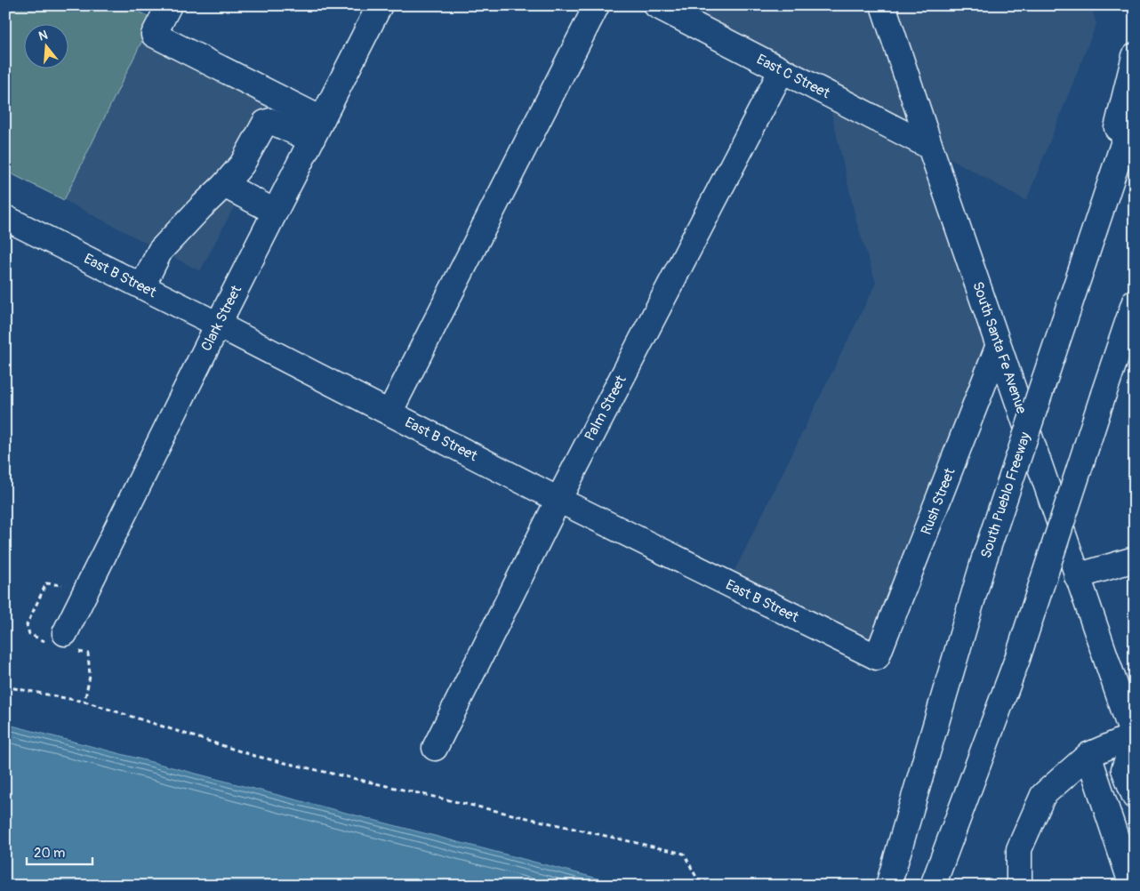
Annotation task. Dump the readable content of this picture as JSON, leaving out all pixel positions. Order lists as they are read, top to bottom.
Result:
{
  "streets": {
    "main road": [
      "East C Street",
      "East B Street",
      "Clark Street",
      "South Santa Fe Avenue",
      "Palm Street",
      "South Pueblo Freeway",
      "Rush Street"
    ]
  },
  "crossings": [
    ["East C Street", "South Santa Fe Avenue"],
    ["East C Street", "Palm Street"],
    ["East B Street", "Clark Street"],
    ["East B Street", "Palm Street"],
    ["East B Street", "Rush Street"],
    ["South Santa Fe Avenue", "Rush Street"]
  ],
  "scale_bar": "20 m",
  "north": "top"
}
